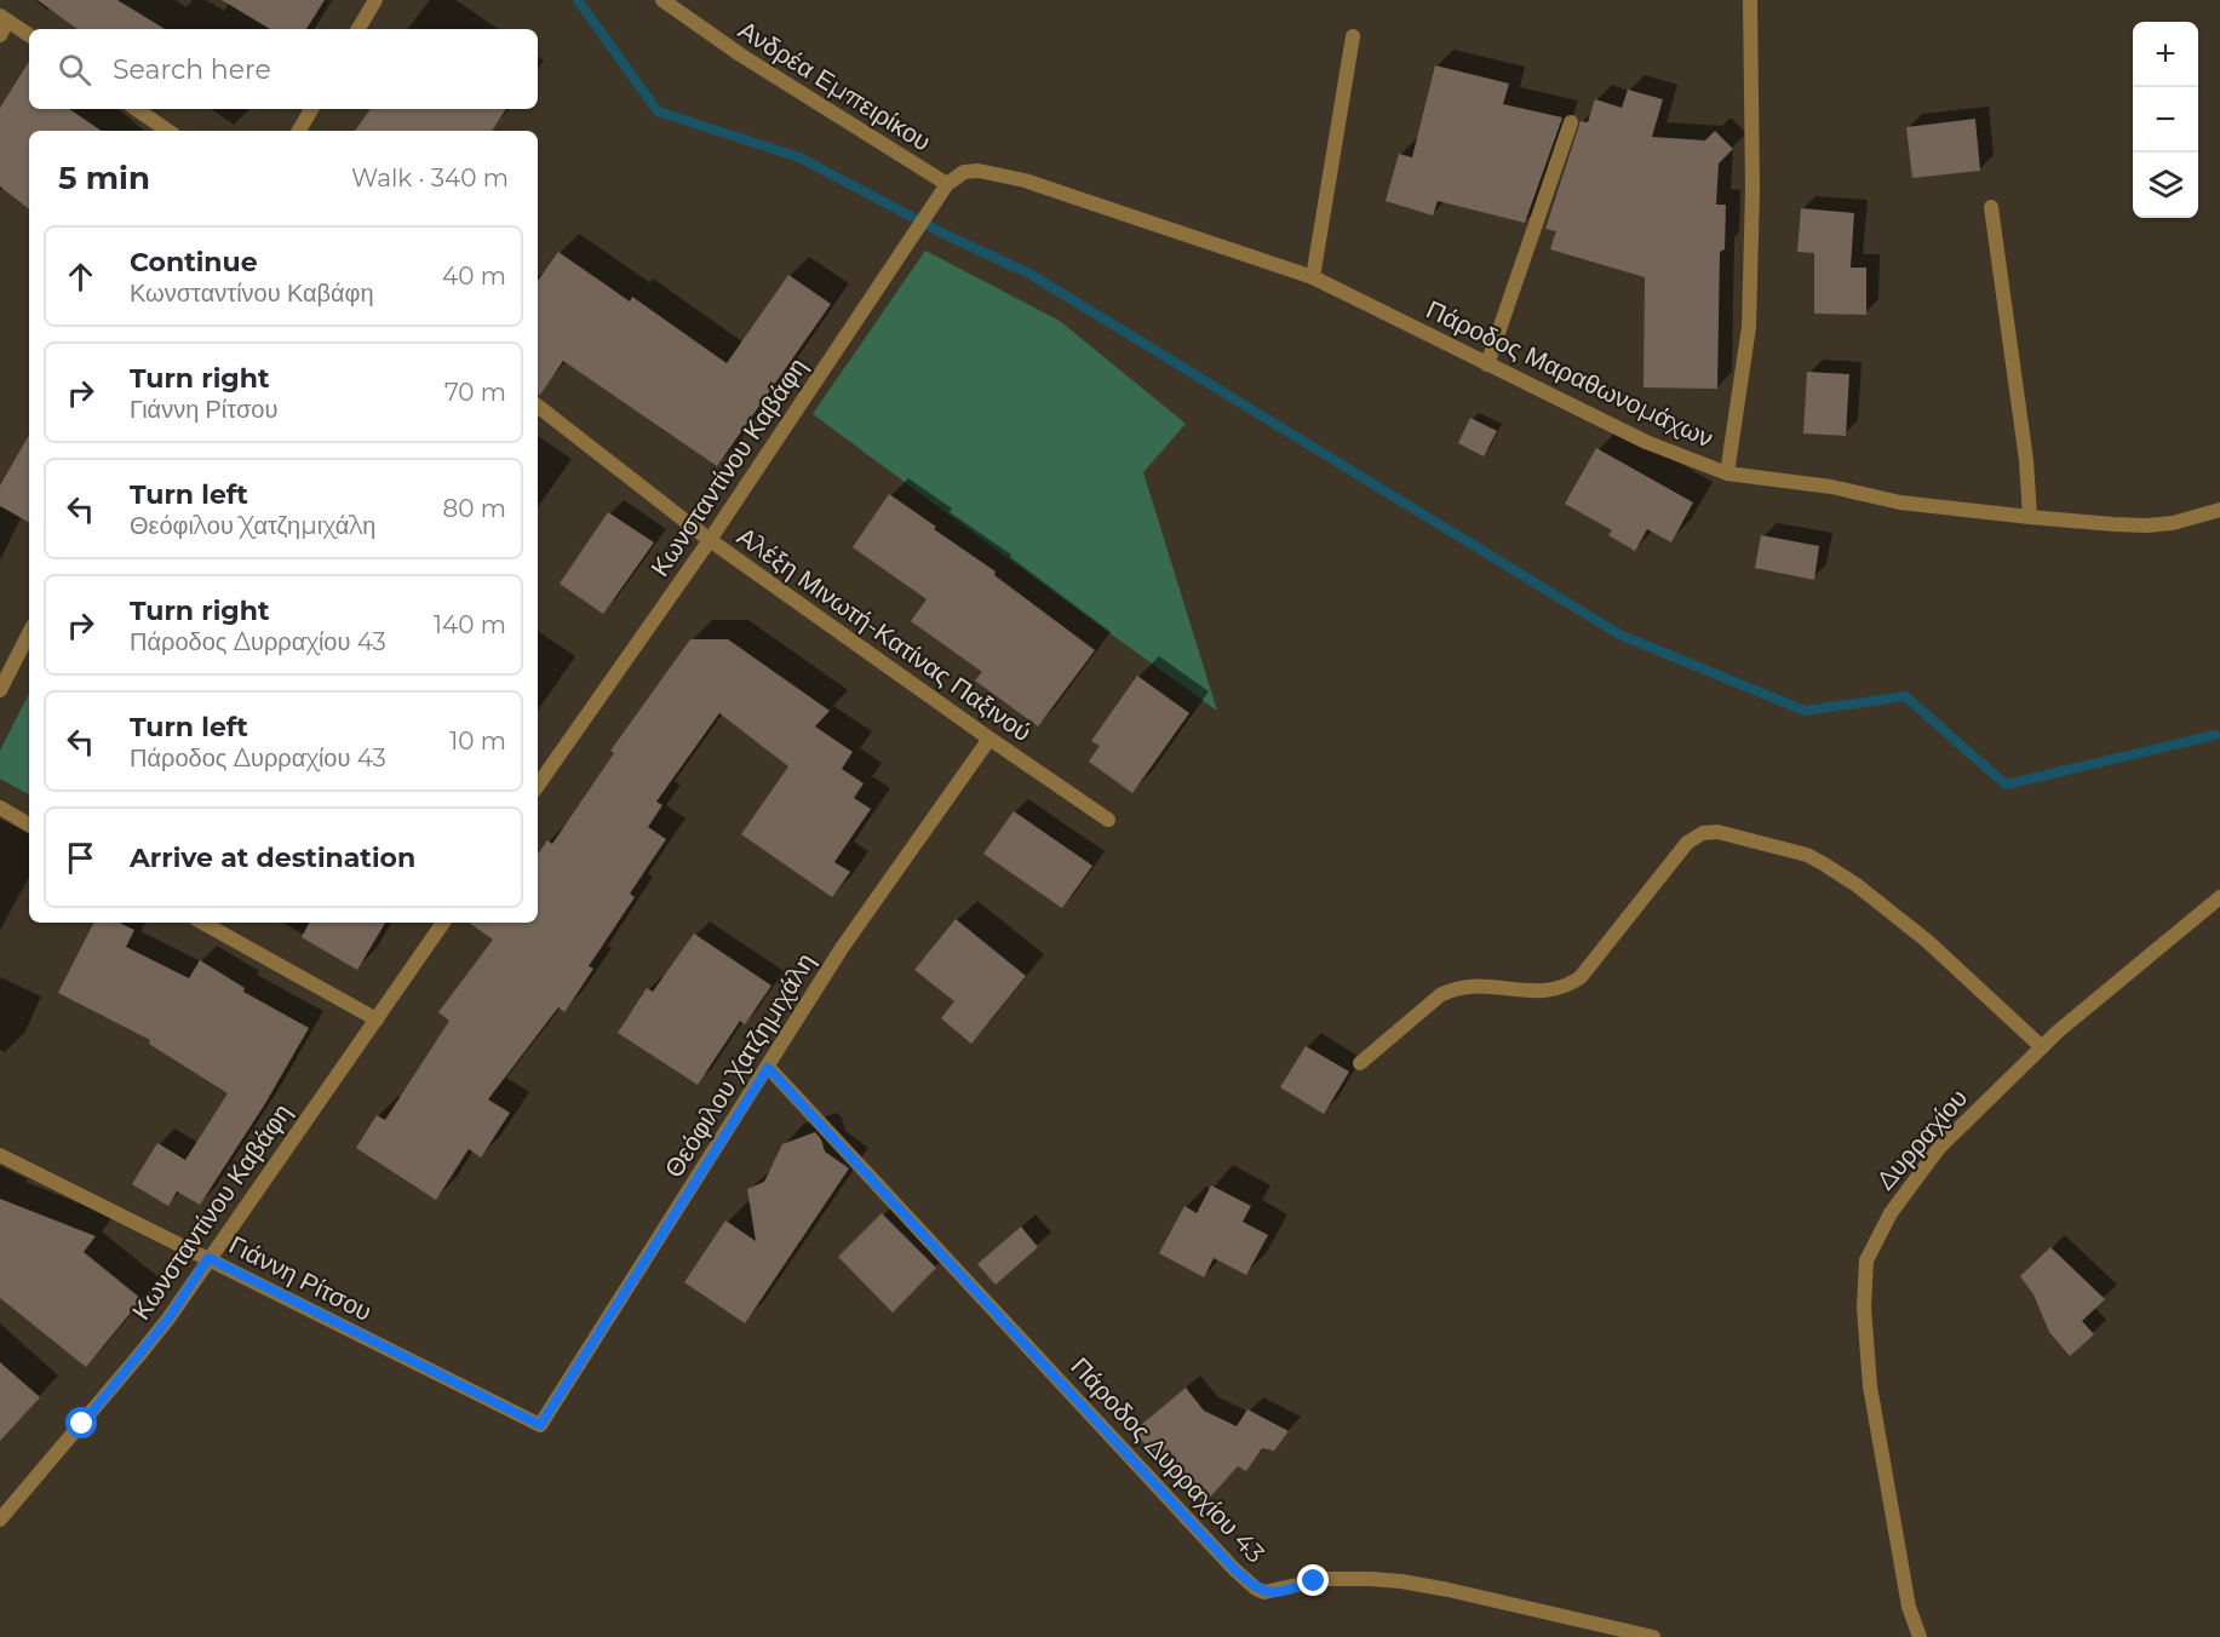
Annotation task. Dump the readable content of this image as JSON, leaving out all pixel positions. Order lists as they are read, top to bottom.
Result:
{
  "streets": {
    "street": [
      "Ανδρέα Εμπειρίκου",
      "Πάροδος Μαραθωνομάχων",
      "Κωνσταντίνου Καβάφη",
      "Αλέξη Μινωτή-Κατίνας Παξινού",
      "Θεόφιλου Χατζημιχάλη",
      "Δυρραχίου",
      "Γιάννη Ρίτσου",
      "Πάροδος Δυρραχίου 43"
    ]
  },
  "crossings": [
    ["Ανδρέα Εμπειρίκου", "Κωνσταντίνου Καβάφη"],
    ["Πάροδος Μαραθωνομάχων", "Κωνσταντίνου Καβάφη"],
    ["Κωνσταντίνου Καβάφη", "Αλέξη Μινωτή-Κατίνας Παξινού"],
    ["Κωνσταντίνου Καβάφη", "Γιάννη Ρίτσου"],
    ["Αλέξη Μινωτή-Κατίνας Παξινού", "Θεόφιλου Χατζημιχάλη"],
    ["Θεόφιλου Χατζημιχάλη", "Γιάννη Ρίτσου"],
    ["Θεόφιλου Χατζημιχάλη", "Πάροδος Δυρραχίου 43"]
  ],
  "page": {
    "map_buttons": ["+", "−"],
    "search": "Search here",
    "heading": ["5 min", "Walk · 340 m"],
    "list": [
      ["Continue", "Κωνσταντίνου Καβάφη", "40 m"],
      ["Turn right", "Γιάννη Ρίτσου", "70 m"],
      ["Turn left", "Θεόφιλου Χατζημιχάλη", "80 m"],
      ["Turn right", "Πάροδος Δυρραχίου 43", "140 m"],
      ["Turn left", "Πάροδος Δυρραχίου 43", "10 m"],
      "Arrive at destination"
    ]
  }
}
